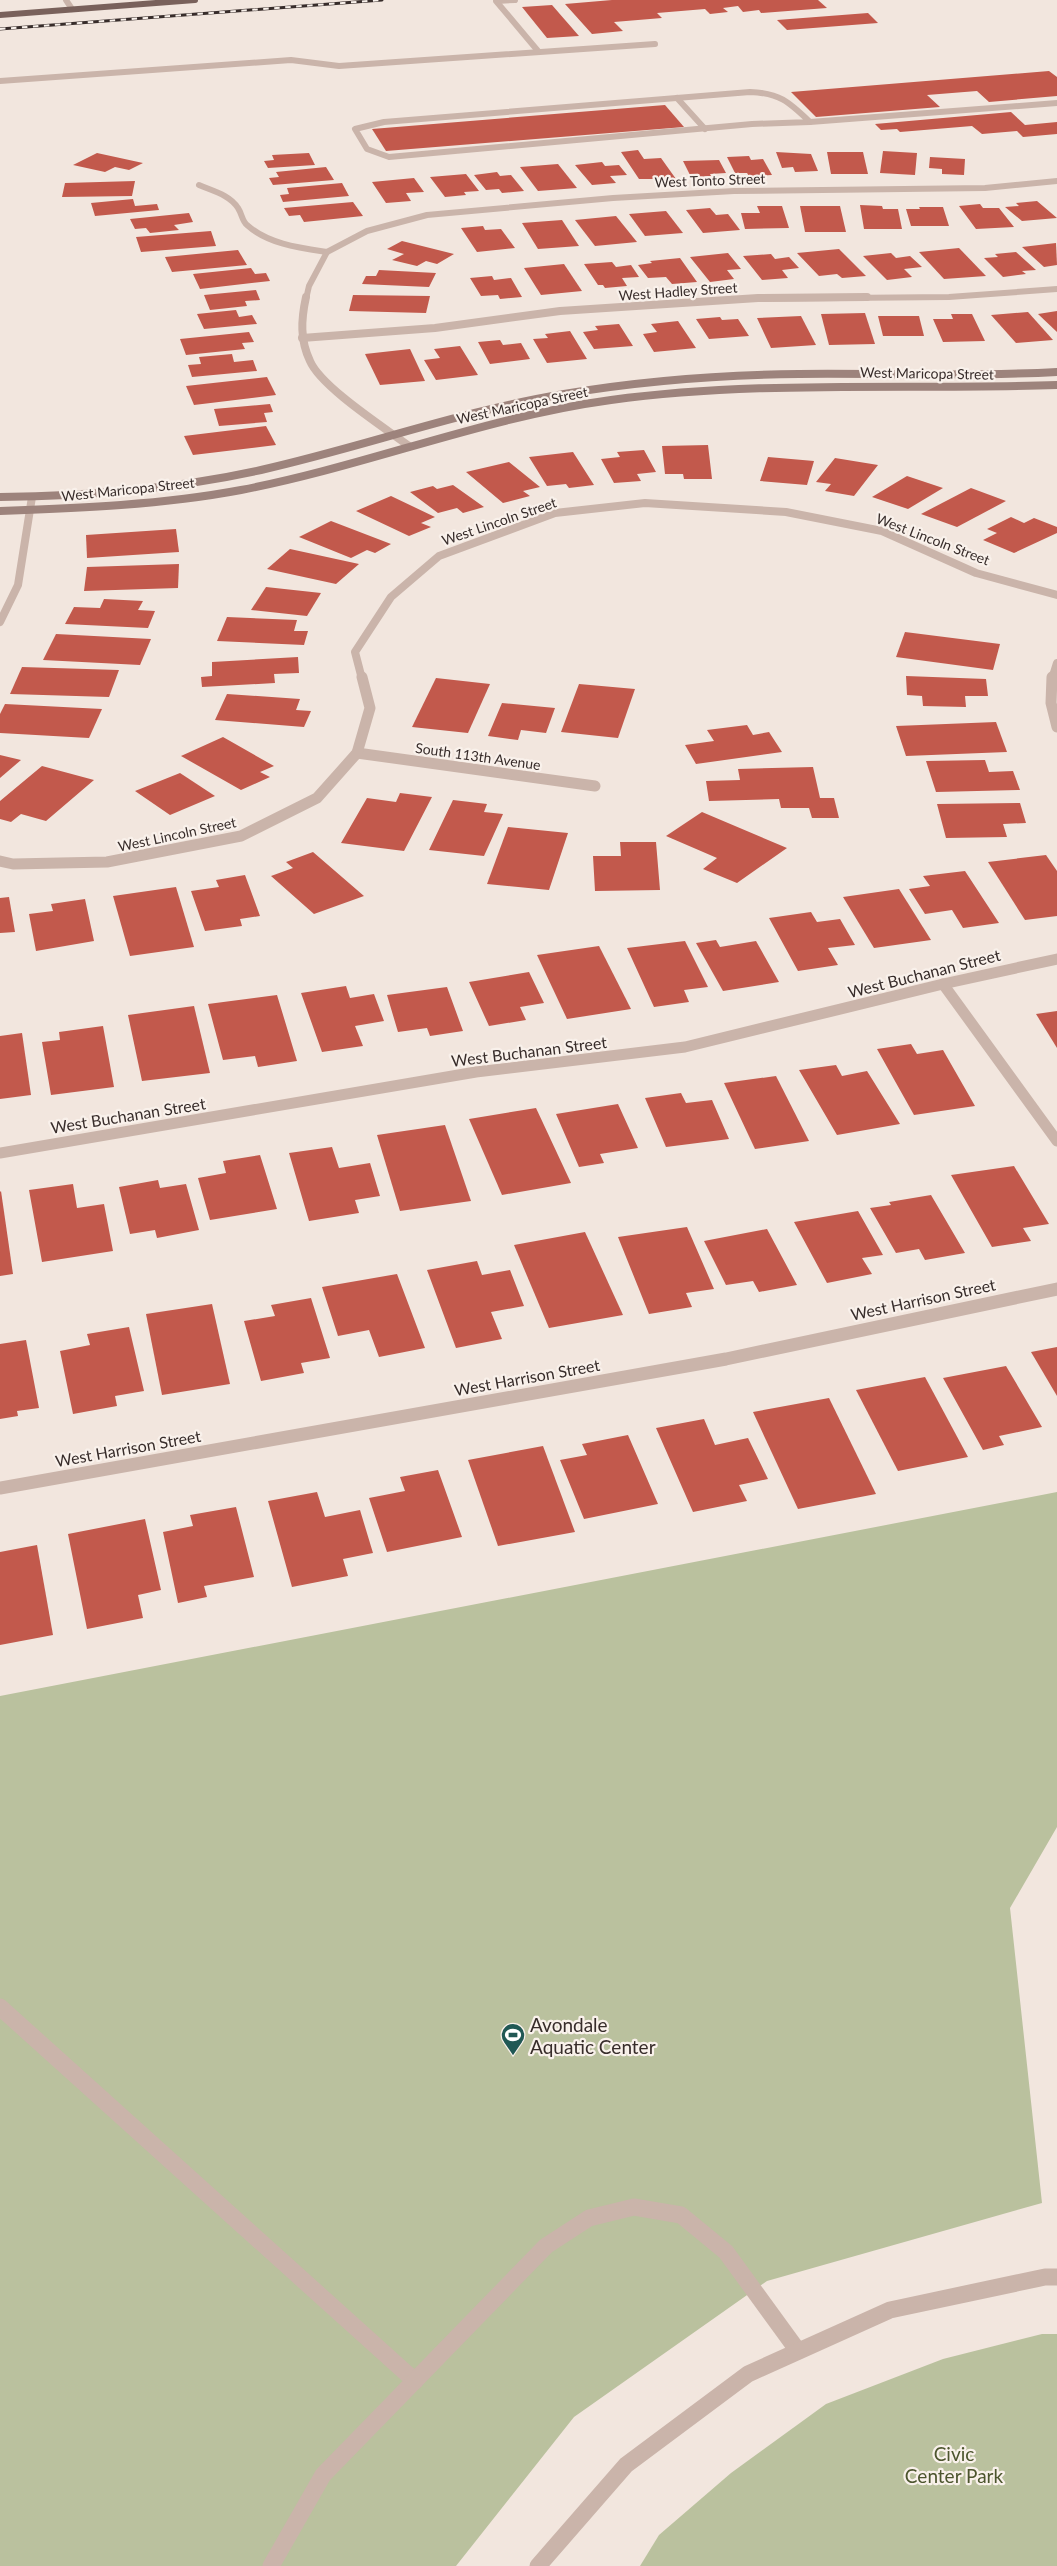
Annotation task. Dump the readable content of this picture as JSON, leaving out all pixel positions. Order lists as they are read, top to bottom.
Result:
{
  "streets": {
    "street": [
      "West Tonto Street",
      "West Hadley Street",
      "West Maricopa Street",
      "West Lincoln Street",
      "South 113th Avenue",
      "West Buchanan Street",
      "West Harrison Street"
    ]
  },
  "crossings": [
    ["West Lincoln Street", "South 113th Avenue"]
  ],
  "parks": ["Civic Center Park"],
  "places": {
    "sports": ["Avondale Aquatic Center"]
  }
}
